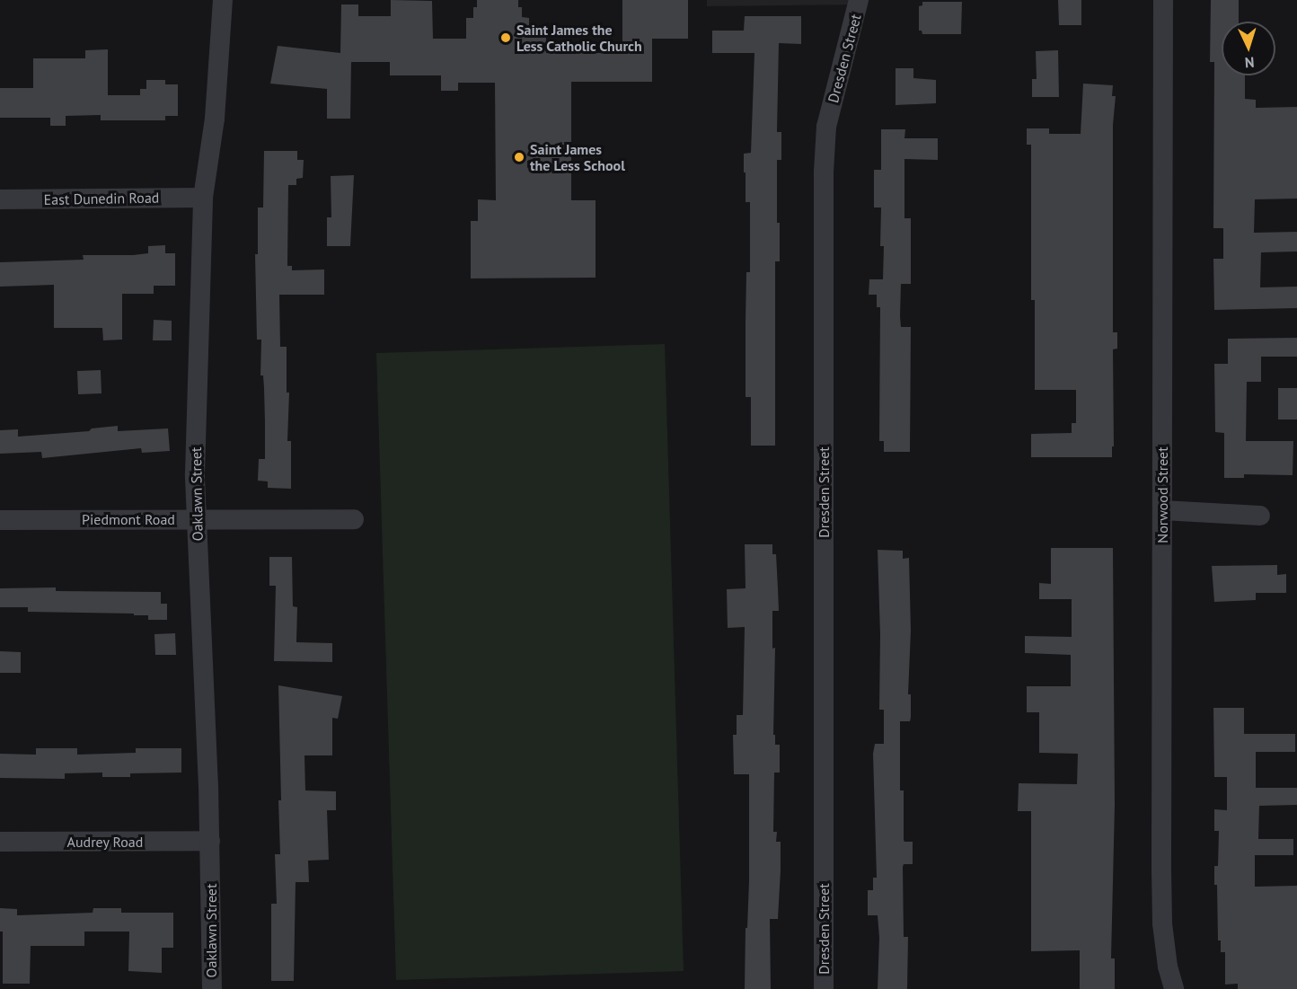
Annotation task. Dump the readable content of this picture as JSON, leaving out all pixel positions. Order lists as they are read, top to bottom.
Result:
{
  "streets": {
    "street": [
      "Dresden Street",
      "East Dunedin Road",
      "Oaklawn Street",
      "Norwood Street",
      "Piedmont Road",
      "Audrey Road"
    ]
  },
  "crossings": [
    ["East Dunedin Road", "Oaklawn Street"],
    ["Oaklawn Street", "Piedmont Road"],
    ["Oaklawn Street", "Audrey Road"]
  ],
  "places": ["Saint James the Less Catholic Church", "Saint James the Less School"],
  "north": "bottom"
}
